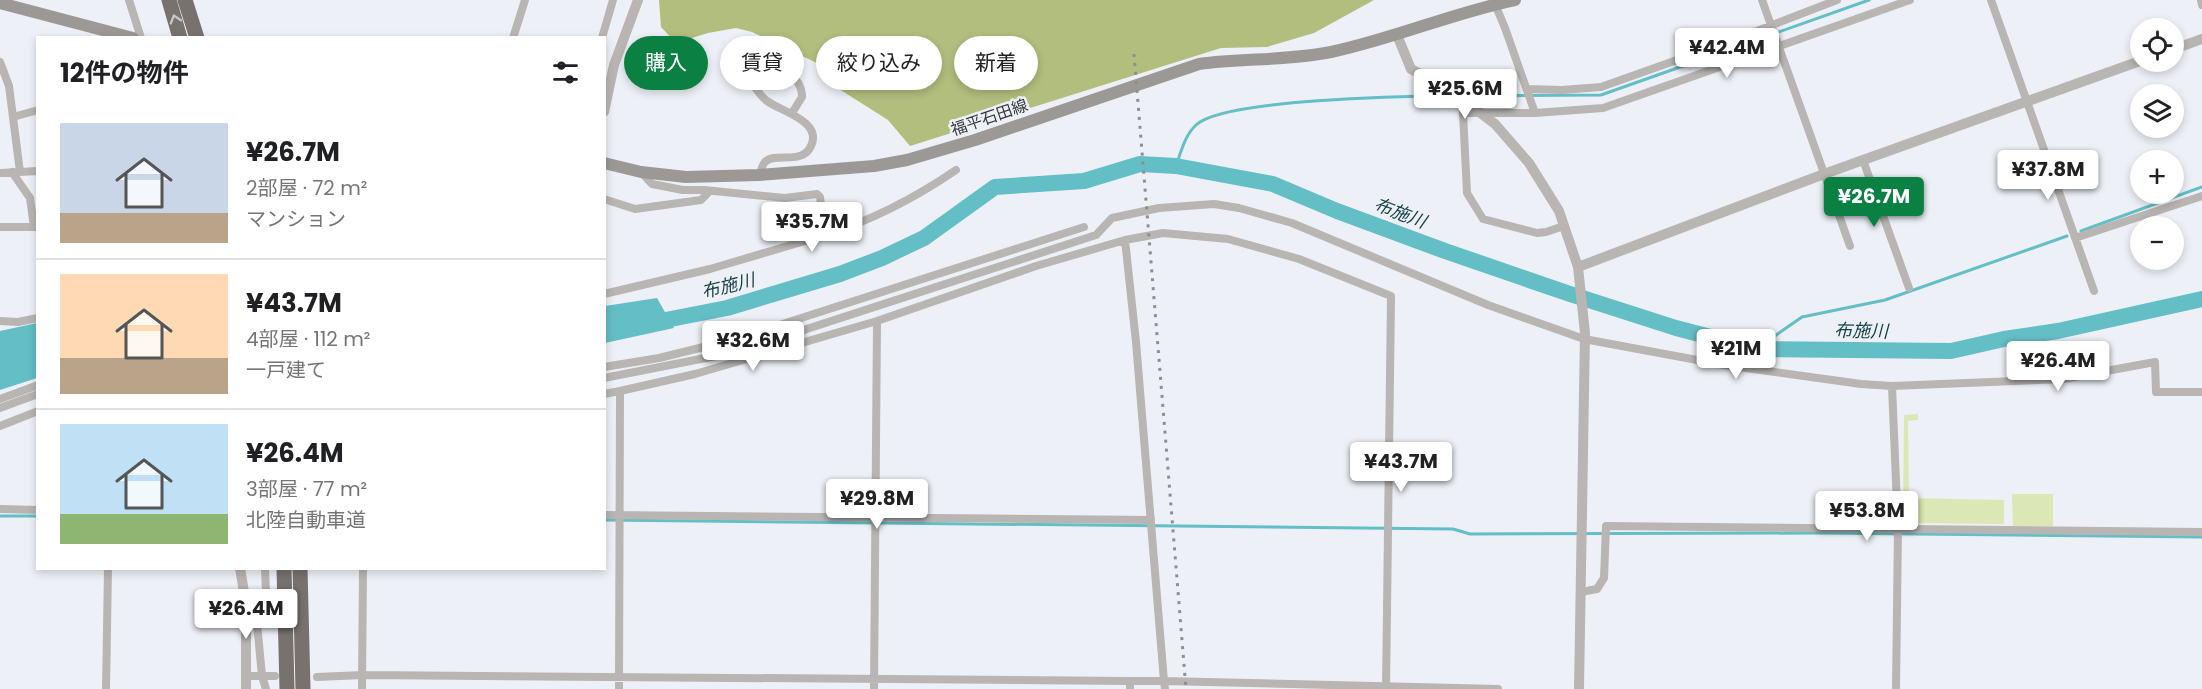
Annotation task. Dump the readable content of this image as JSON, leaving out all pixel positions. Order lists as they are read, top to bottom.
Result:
{
  "streets": {
    "main road": ["福平石田線"]
  },
  "water": ["布施川"],
  "page": {
    "map_buttons": ["+", "−"],
    "price": [
      "¥42.4M",
      "¥25.6M",
      "¥37.8M",
      "¥26.7M",
      "¥35.7M",
      "¥32.6M",
      "¥21M",
      "¥26.4M",
      "¥43.7M",
      "¥29.8M",
      "¥53.8M",
      "¥26.4M"
    ],
    "chip": [
      "購入",
      "賃貸",
      "絞り込み",
      "新着"
    ],
    "heading": "12件の物件",
    "list": [
      {
        "name": "¥26.7M",
        "note": "2部屋 · 72 m² · マンション"
      },
      {
        "name": "¥43.7M",
        "note": "4部屋 · 112 m² · 一戸建て"
      },
      {
        "name": "¥26.4M",
        "note": "3部屋 · 77 m² · 北陸自動車道"
      }
    ]
  }
}
